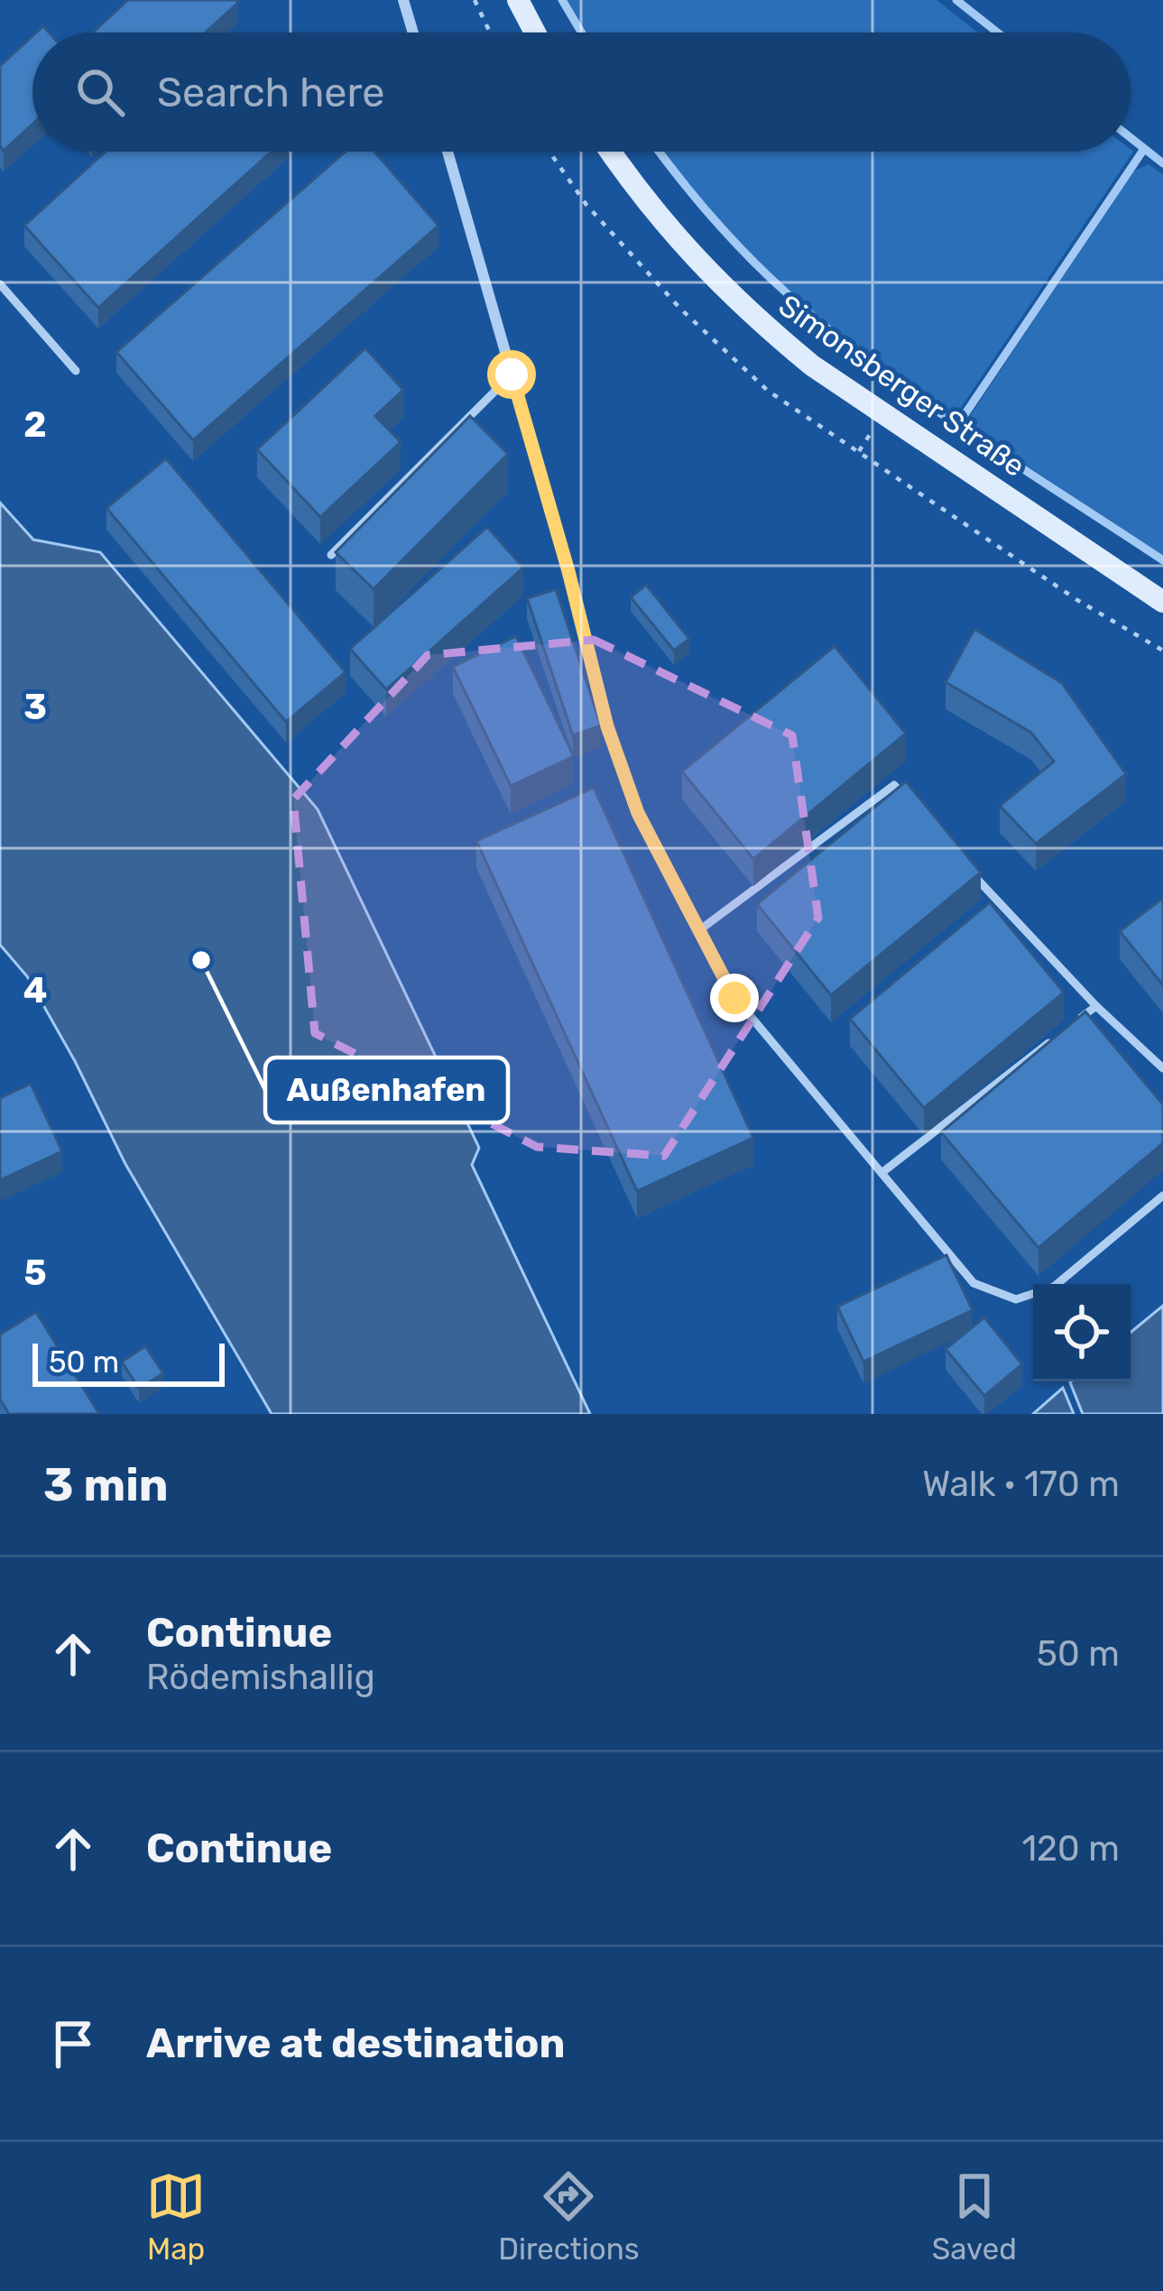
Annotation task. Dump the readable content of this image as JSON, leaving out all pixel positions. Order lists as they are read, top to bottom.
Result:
{
  "streets": {
    "main road": ["Simonsberger Straße"]
  },
  "places": ["Außenhafen"],
  "scale_bar": "50 m",
  "page": {
    "search": "Search here",
    "scale": "50 m",
    "heading": ["3 min", "Walk · 170 m"],
    "list": [
      ["Continue", "Rödemishallig", "50 m"],
      ["Continue", "120 m"],
      "Arrive at destination"
    ],
    "nav": ["Map", "Directions", "Saved"]
  },
  "grid": {
    "rows": [
      "2",
      "3",
      "4",
      "5"
    ]
  }
}
